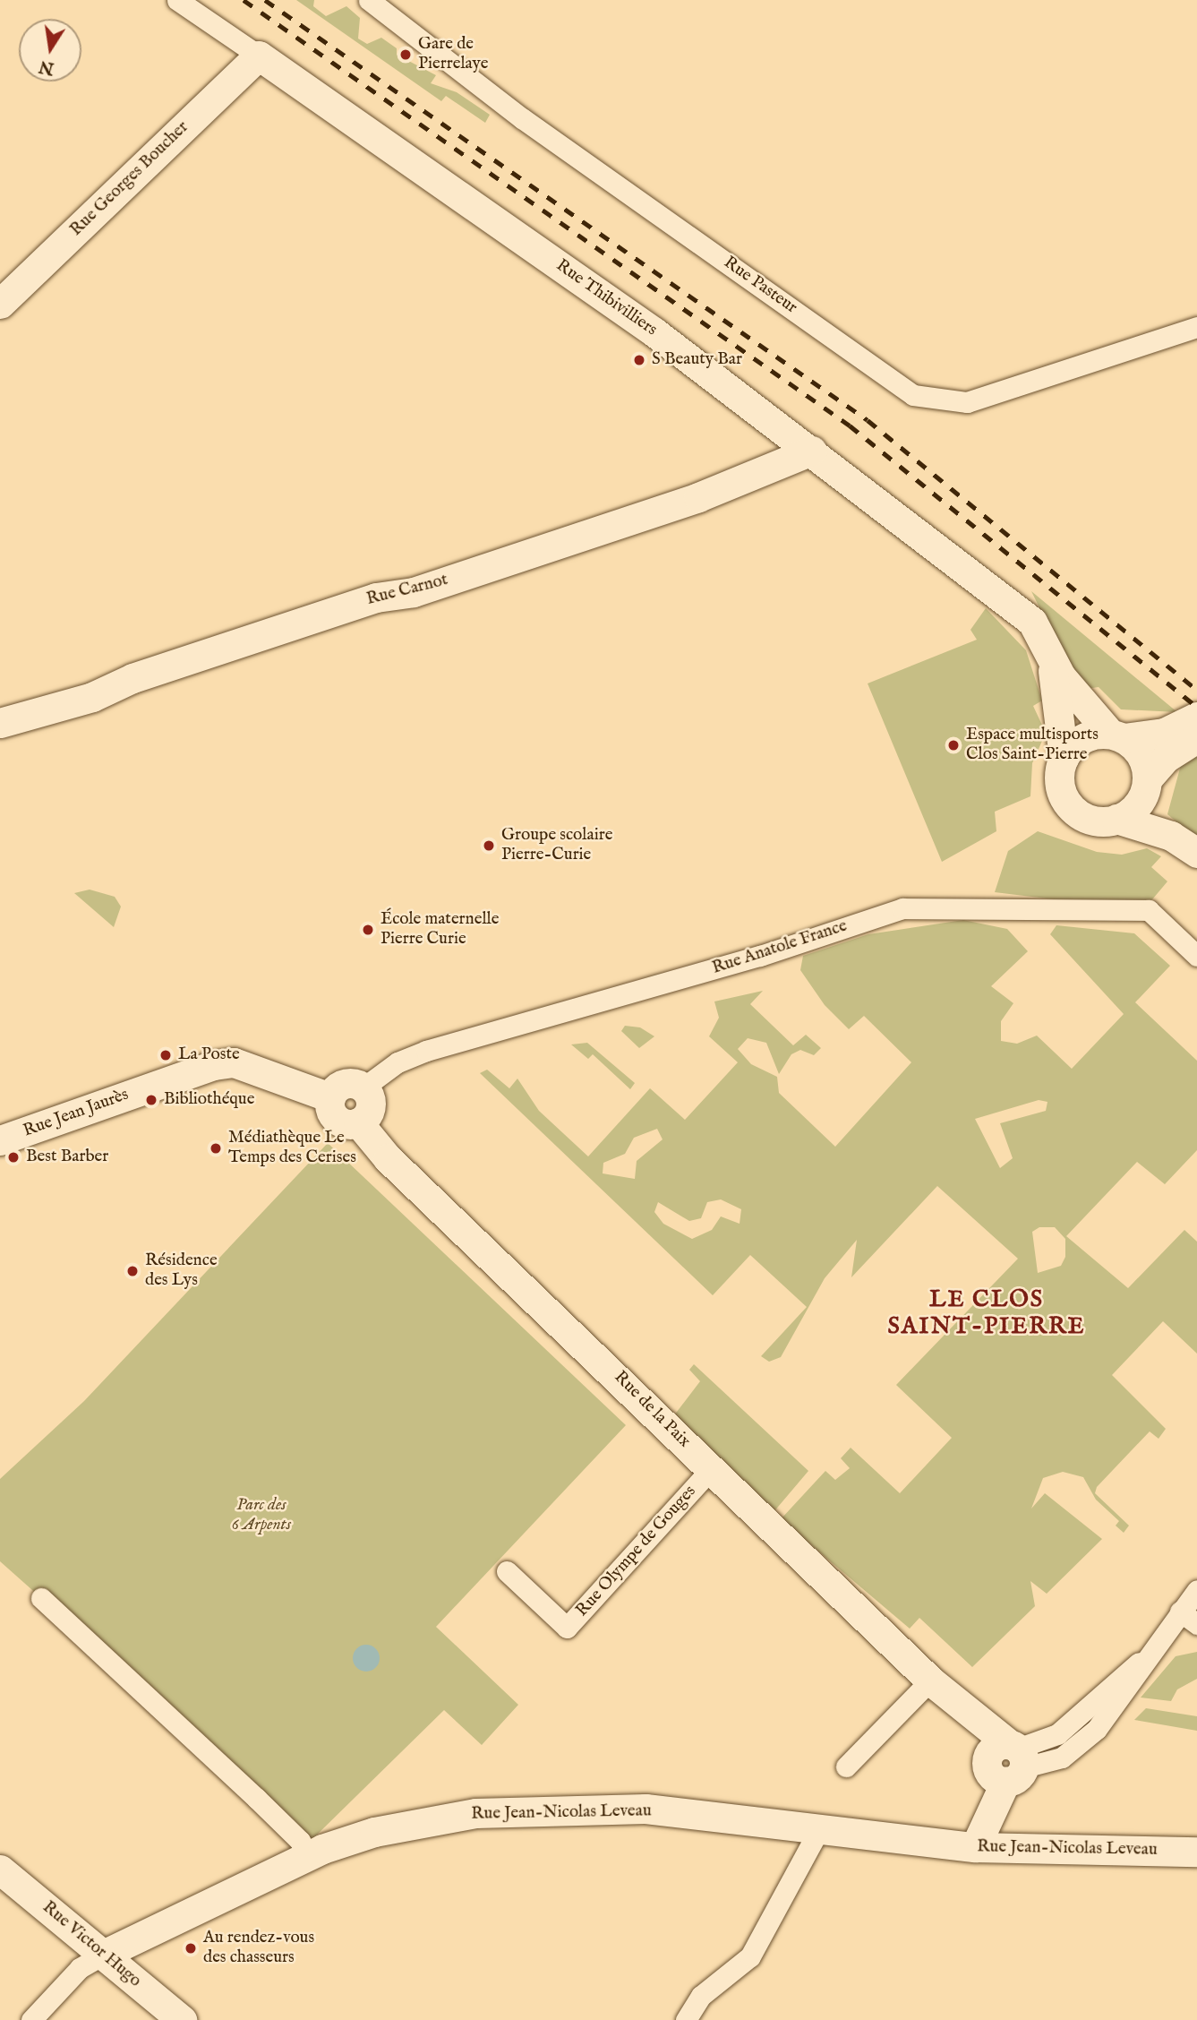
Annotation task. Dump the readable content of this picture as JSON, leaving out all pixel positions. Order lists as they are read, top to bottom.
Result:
{
  "streets": {
    "street": [
      "Rue Georges Boucher",
      "Rue Pasteur",
      "Rue Thibivilliers",
      "Rue Carnot",
      "Rue Anatole France",
      "Rue Jean Jaurès",
      "Rue de la Paix",
      "Rue Olympe de Gouges",
      "Rue Jean-Nicolas Leveau",
      "Rue Victor Hugo"
    ]
  },
  "crossings": [
    ["Rue Georges Boucher", "Rue Thibivilliers"],
    ["Rue Thibivilliers", "Rue Carnot"],
    ["Rue Anatole France", "Rue Jean Jaurès"],
    ["Rue Anatole France", "Rue de la Paix"],
    ["Rue Jean Jaurès", "Rue de la Paix"],
    ["Rue de la Paix", "Rue Olympe de Gouges"],
    ["Rue Jean-Nicolas Leveau", "Rue Victor Hugo"]
  ],
  "districts": ["LE CLOS SAINT-PIERRE"],
  "parks": ["Parc des 6 Arpents"],
  "places": [
    "Gare de Pierrelaye",
    "S Beauty Bar",
    "Espace multisports Clos Saint-Pierre",
    "Groupe scolaire Pierre-Curie",
    "École maternelle Pierre Curie",
    "La Poste",
    "Bibliothéque",
    "Médiathèque Le Temps des Cerises",
    "Best Barber",
    "Résidence des Lys",
    "Au rendez-vous des chasseurs"
  ],
  "north": "bottom"
}
